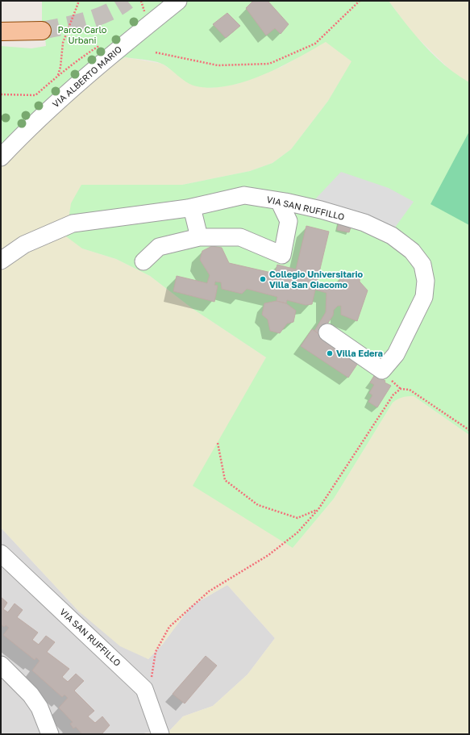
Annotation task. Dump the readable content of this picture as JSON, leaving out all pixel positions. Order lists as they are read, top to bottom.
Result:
{
  "streets": {
    "street": ["VIA ALBERTO MARIO", "VIA SAN RUFFILLO"]
  },
  "parks": ["Parco Carlo Urbani"],
  "places": ["Collegio Universitario Villa San Giacomo", "Villa Edera"]
}
